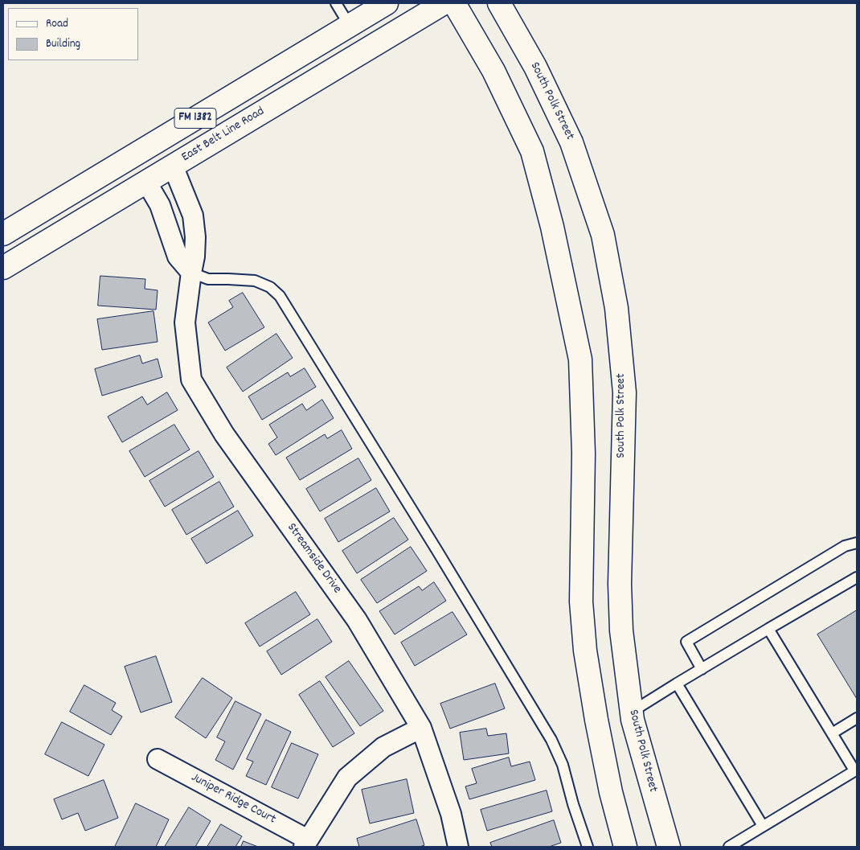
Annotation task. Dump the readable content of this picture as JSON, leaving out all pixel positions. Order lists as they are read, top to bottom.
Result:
{
  "streets": {
    "main road": ["South Polk Street", "FM 1382", "East Belt Line Road"],
    "street": ["Streamside Drive", "Juniper Ridge Court"]
  },
  "crossings": [
    ["East Belt Line Road", "Streamside Drive"]
  ],
  "legend": ["Road", "Building"]
}
